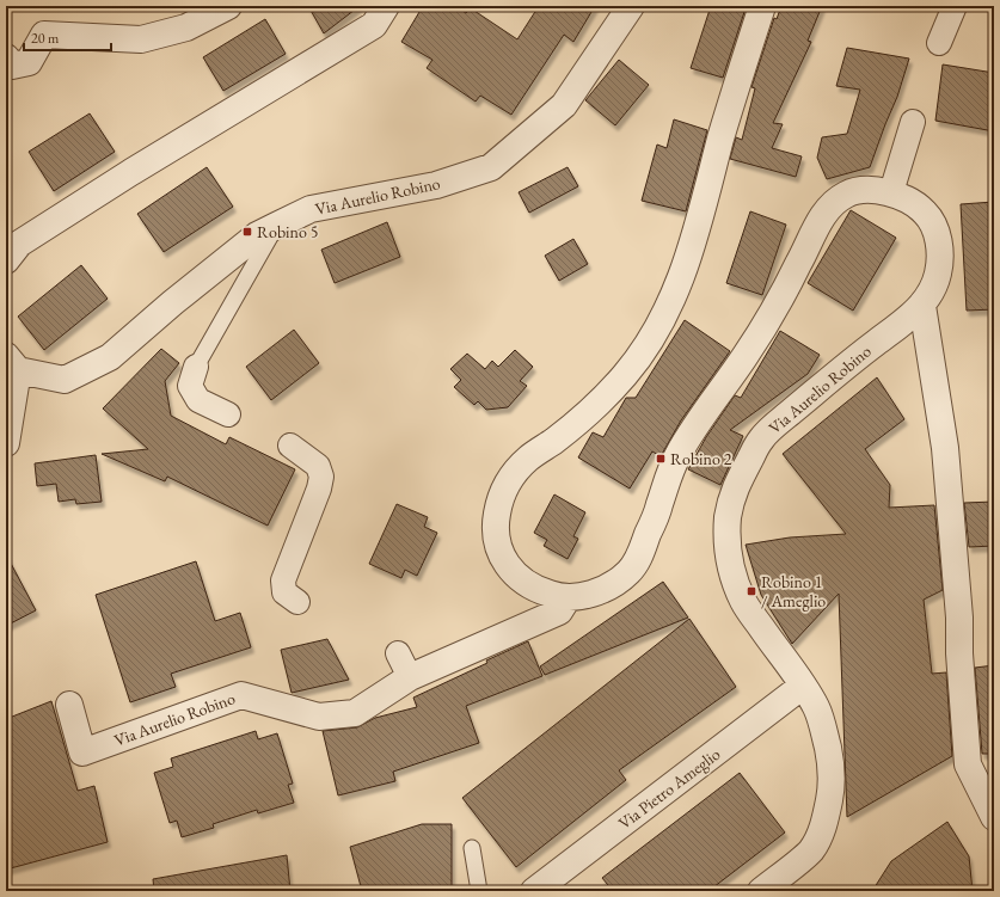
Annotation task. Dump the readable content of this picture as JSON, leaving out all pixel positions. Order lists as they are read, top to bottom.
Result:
{
  "streets": {
    "street": ["Via Aurelio Robino", "Via Pietro Ameglio"]
  },
  "crossings": [
    ["Via Aurelio Robino", "Via Pietro Ameglio"]
  ],
  "places": {
    "transit": ["Robino 5", "Robino 2", "Robino 1 / Ameglio"]
  },
  "scale_bar": "20 m"
}
